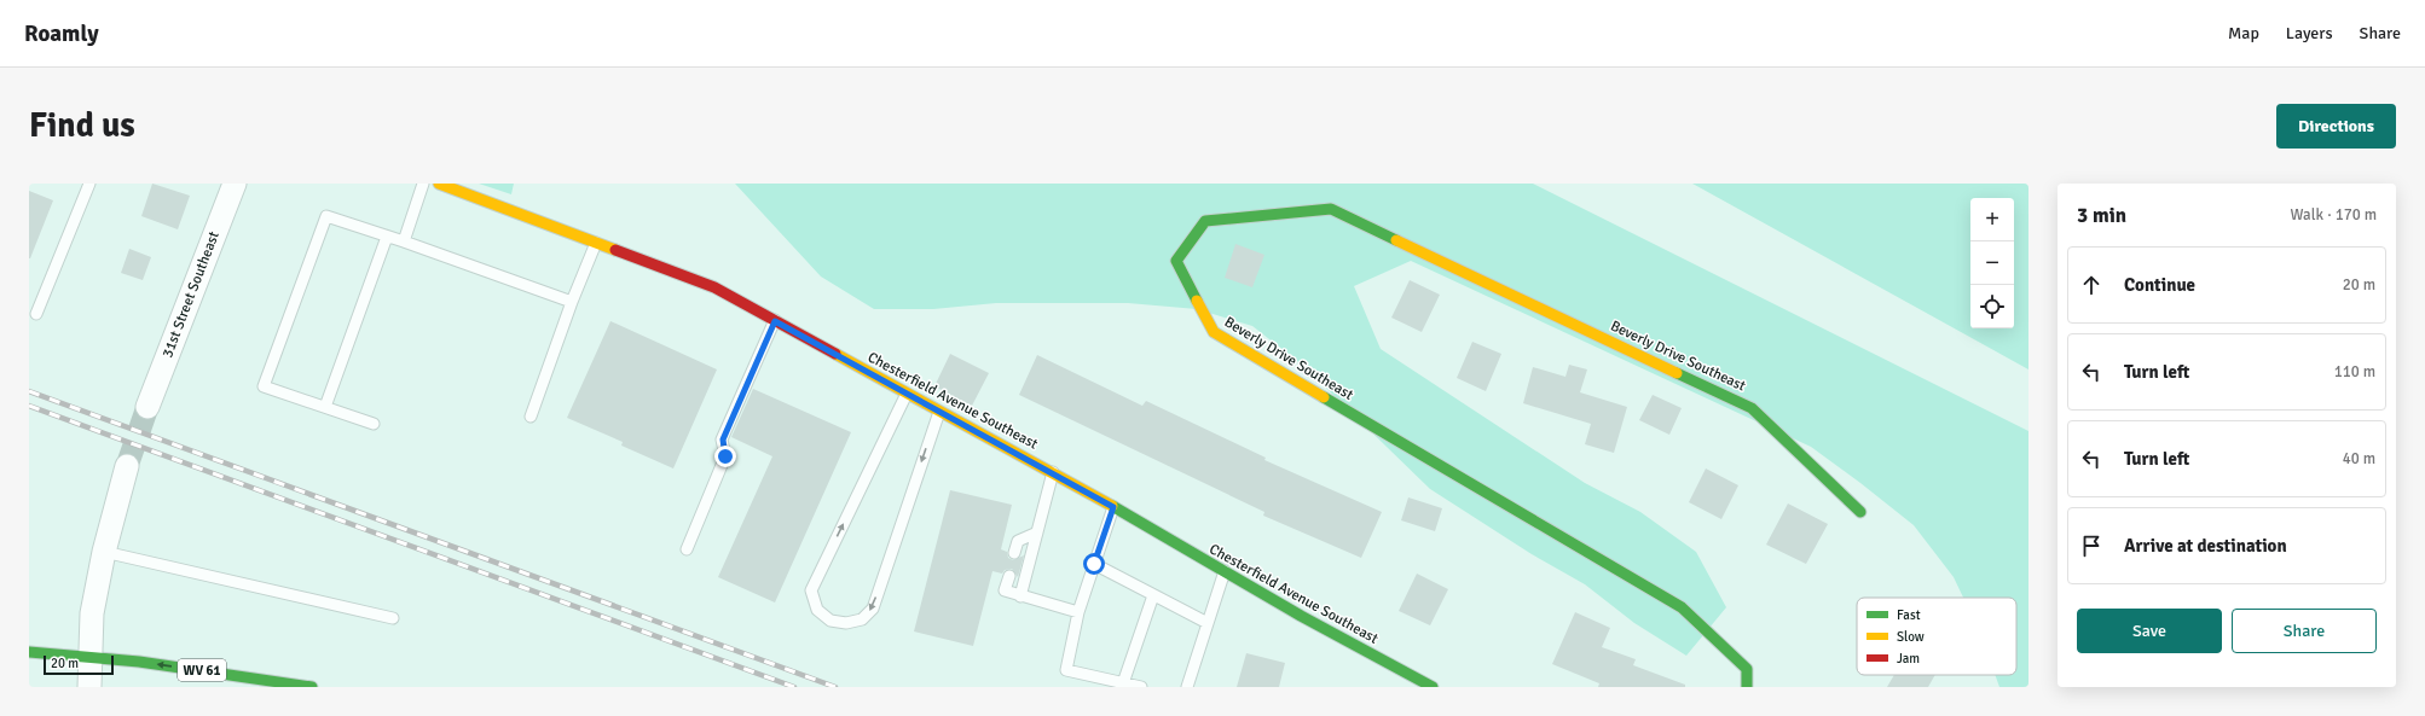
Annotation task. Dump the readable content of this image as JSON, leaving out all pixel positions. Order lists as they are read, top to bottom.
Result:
{
  "streets": {
    "street": [
      "31st Street Southeast",
      "Beverly Drive Southeast",
      "Chesterfield Avenue Southeast",
      "WV 61"
    ]
  },
  "legend": ["Fast", "Slow", "Jam"],
  "scale_bar": "20 m",
  "page": {
    "header": "Roamly",
    "nav": ["Map", "Layers", "Share"],
    "buttons": [
      "Directions",
      ["Save", "Share"]
    ],
    "title": "Find us",
    "heading": ["3 min", "Walk · 170 m"],
    "map_buttons": ["+", "−"],
    "list": [
      ["Continue", "20 m"],
      ["Turn left", "110 m"],
      ["Turn left", "40 m"],
      "Arrive at destination"
    ],
    "scale": "20 m"
  }
}
